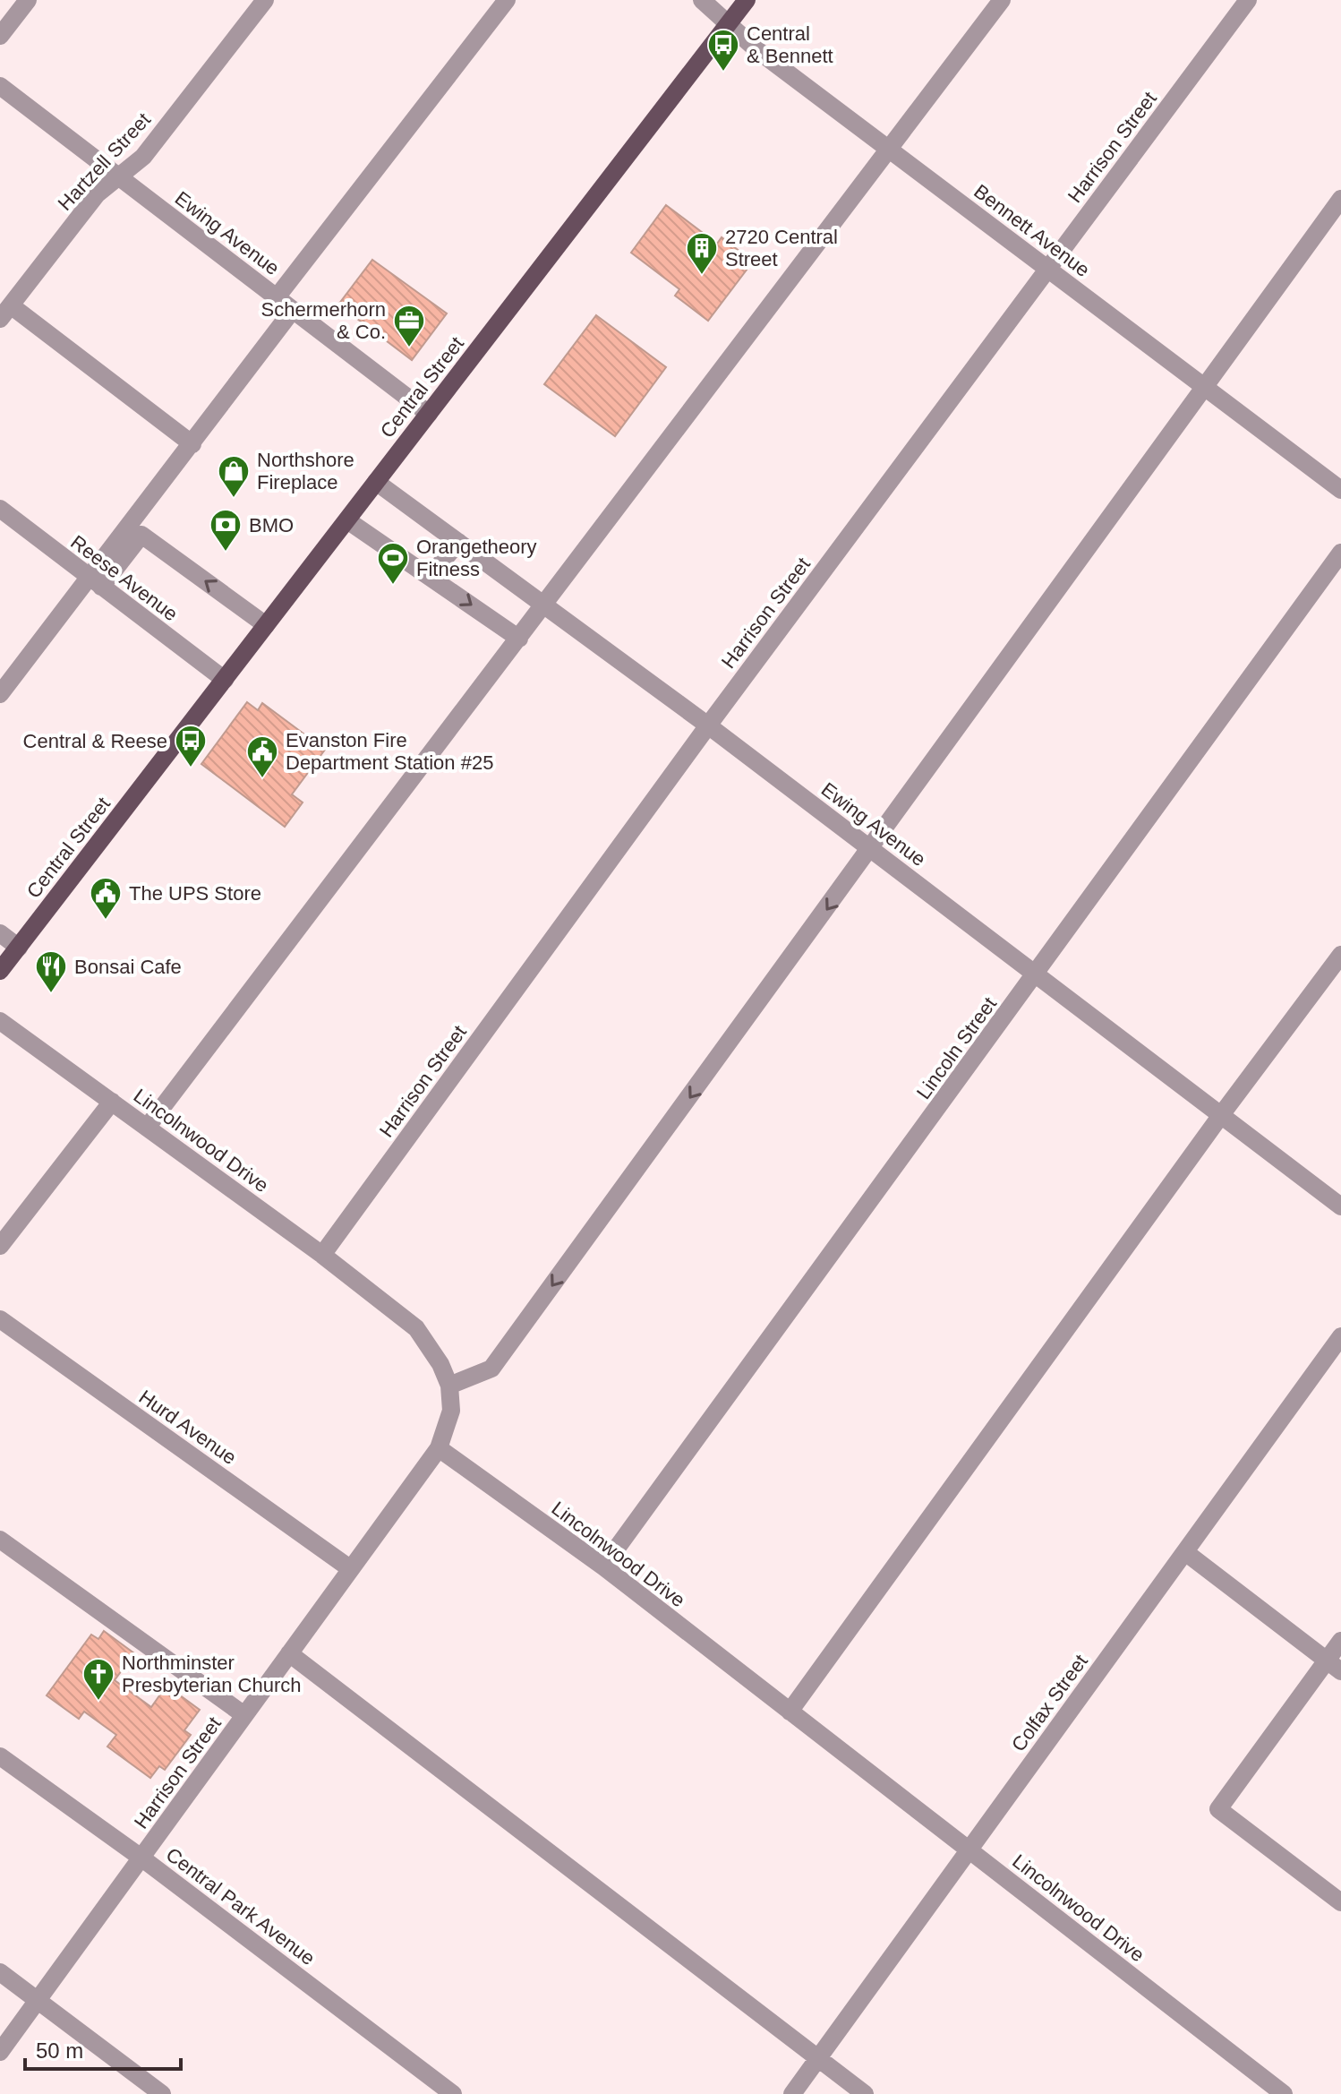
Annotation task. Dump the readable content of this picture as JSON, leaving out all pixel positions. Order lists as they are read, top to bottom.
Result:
{
  "streets": {
    "main road": ["Central Street"],
    "street": [
      "Harrison Street",
      "Hartzell Street",
      "Bennett Avenue",
      "Ewing Avenue",
      "Reese Avenue",
      "Lincoln Street",
      "Lincolnwood Drive",
      "Hurd Avenue",
      "Colfax Street",
      "Central Park Avenue"
    ]
  },
  "crossings": [
    ["Harrison Street", "Bennett Avenue"],
    ["Harrison Street", "Ewing Avenue"],
    ["Harrison Street", "Lincolnwood Drive"],
    ["Harrison Street", "Hurd Avenue"],
    ["Harrison Street", "Central Park Avenue"],
    ["Hartzell Street", "Ewing Avenue"],
    ["Bennett Avenue", "Central Street"],
    ["Ewing Avenue", "Central Street"],
    ["Ewing Avenue", "Lincoln Street"],
    ["Central Street", "Reese Avenue"],
    ["Lincoln Street", "Lincolnwood Drive"],
    ["Lincolnwood Drive", "Colfax Street"]
  ],
  "places": {
    "bus stop": ["Central & Bennett", "Central & Reese"],
    "building": ["2720 Central Street"],
    "office": ["Schermerhorn & Co."],
    "shop": ["Northshore Fireplace"],
    "bank": ["BMO"],
    "sports": ["Orangetheory Fitness"],
    "public building": ["Evanston Fire Department Station #25", "The UPS Store"],
    "restaurant": ["Bonsai Cafe"],
    "church": ["Northminster Presbyterian Church"]
  },
  "scale_bar": "50 m"
}
